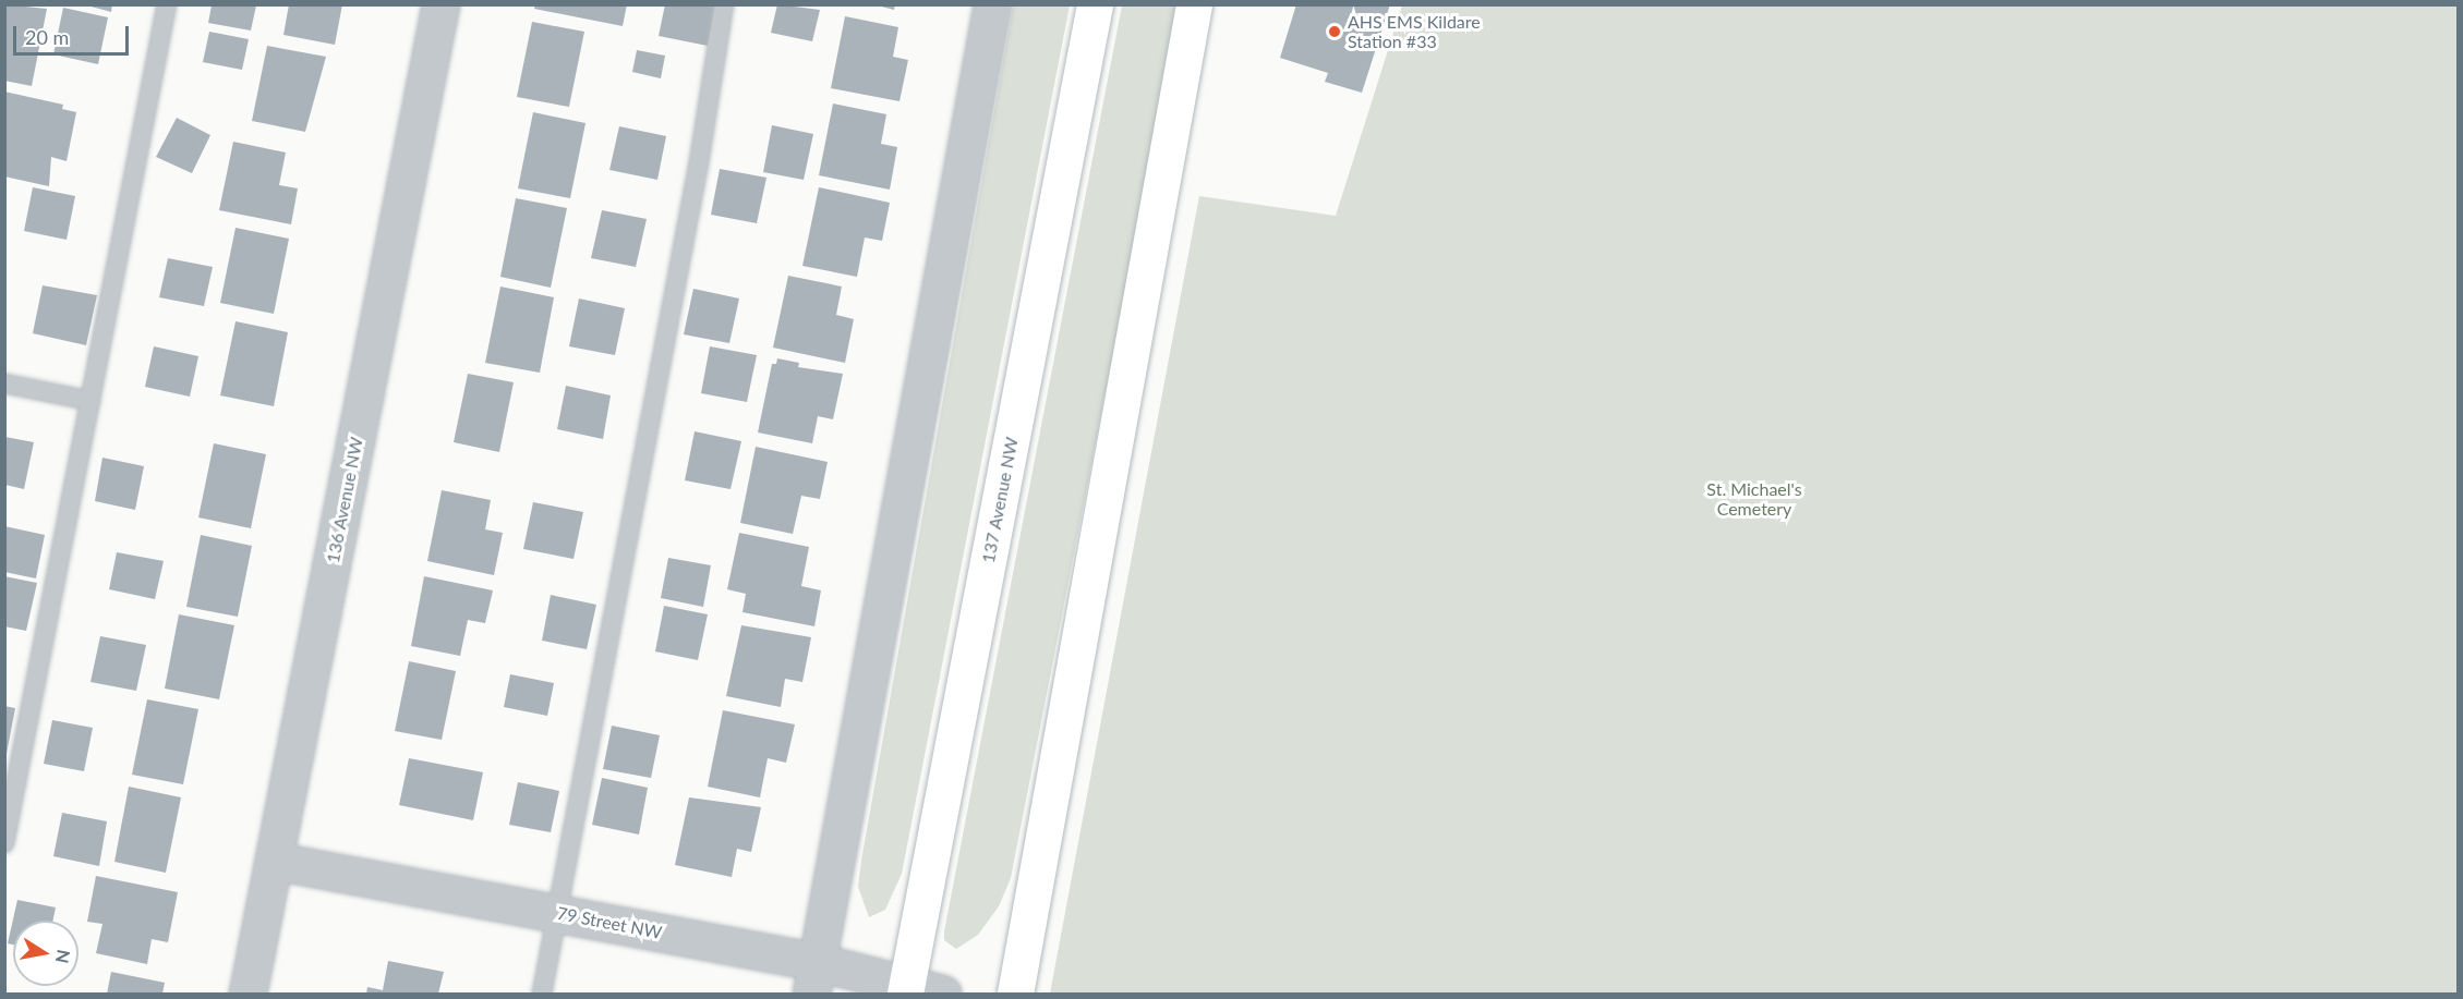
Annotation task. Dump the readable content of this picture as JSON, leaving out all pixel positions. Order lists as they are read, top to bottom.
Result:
{
  "streets": {
    "main road": ["137 Avenue NW"],
    "street": ["136 Avenue NW", "79 Street NW"]
  },
  "crossings": [
    ["136 Avenue NW", "79 Street NW"],
    ["137 Avenue NW", "79 Street NW"]
  ],
  "parks": ["St. Michael's Cemetery"],
  "places": ["AHS EMS Kildare Station #33"],
  "scale_bar": "20 m",
  "north": "right"
}
